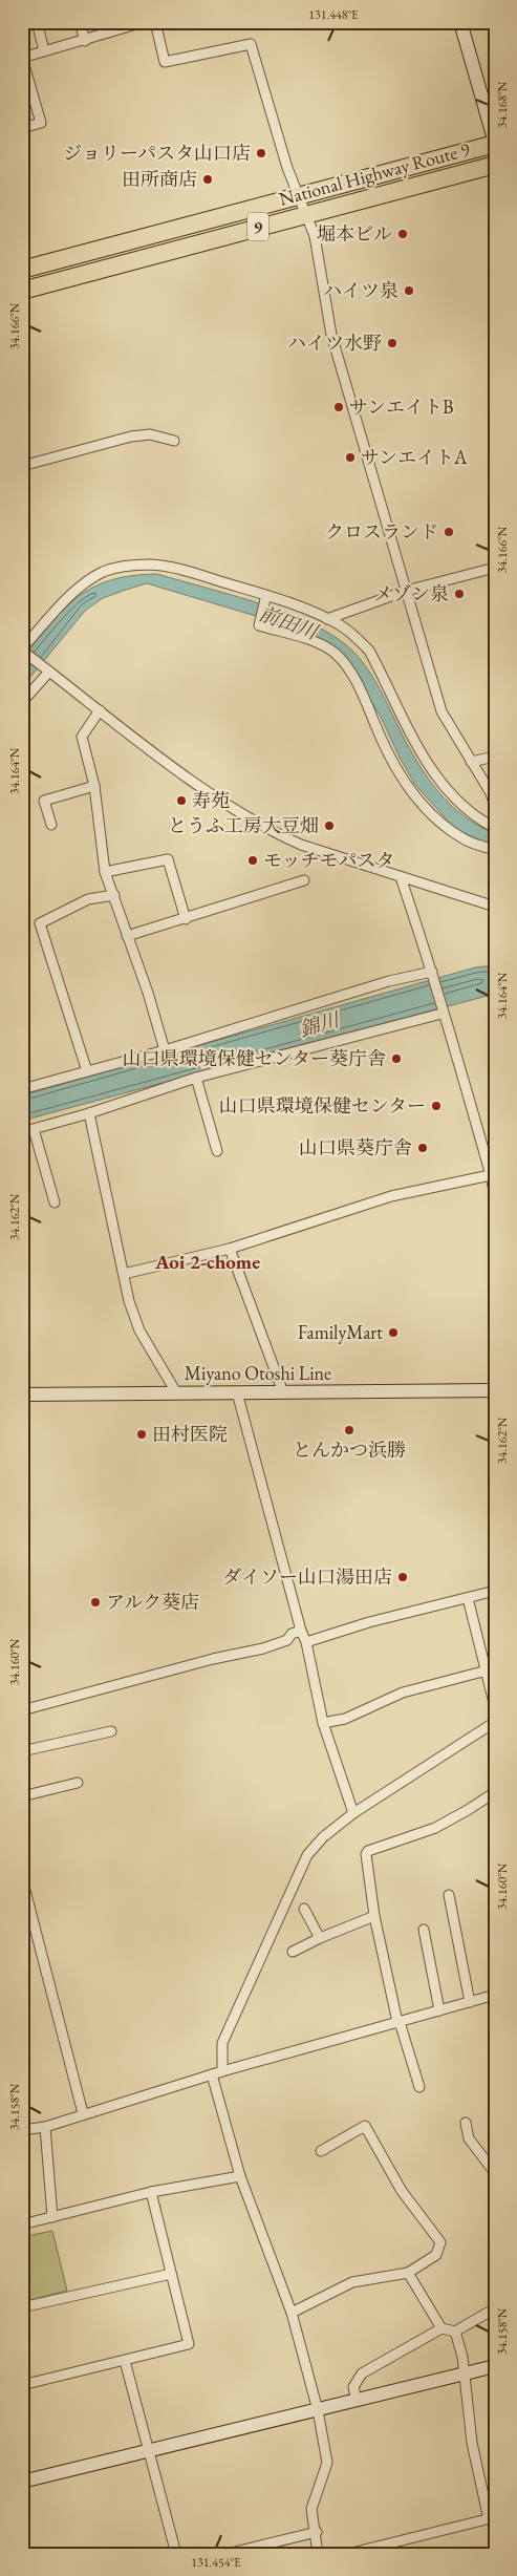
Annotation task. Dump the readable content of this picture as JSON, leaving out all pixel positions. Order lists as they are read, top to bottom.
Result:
{
  "streets": {
    "highway": ["National Highway Route 9", "9"],
    "street": ["Miyano Otoshi Line"]
  },
  "districts": ["Aoi 2-chome"],
  "water": ["前田川", "錦川"],
  "places": [
    "ジョリーパスタ山口店",
    "田所商店",
    "堀本ビル",
    "ハイツ泉",
    "ハイツ水野",
    "サンエイトB",
    "サンエイトA",
    "クロスランド",
    "メゾン泉",
    "寿苑",
    "とうふ工房大豆畑",
    "モッチモパスタ",
    "山口県環境保健センター葵庁舎",
    "山口県環境保健センター",
    "山口県葵庁舎",
    "FamilyMart",
    "とんかつ浜勝",
    "田村医院",
    "ダイソー山口湯田店",
    "アルク葵店"
  ],
  "coordinates": [
    "131.448°E",
    "34.168°N",
    "34.166°N",
    "34.164°N",
    "34.162°N",
    "34.160°N",
    "34.158°N",
    "131.454°E"
  ]
}
